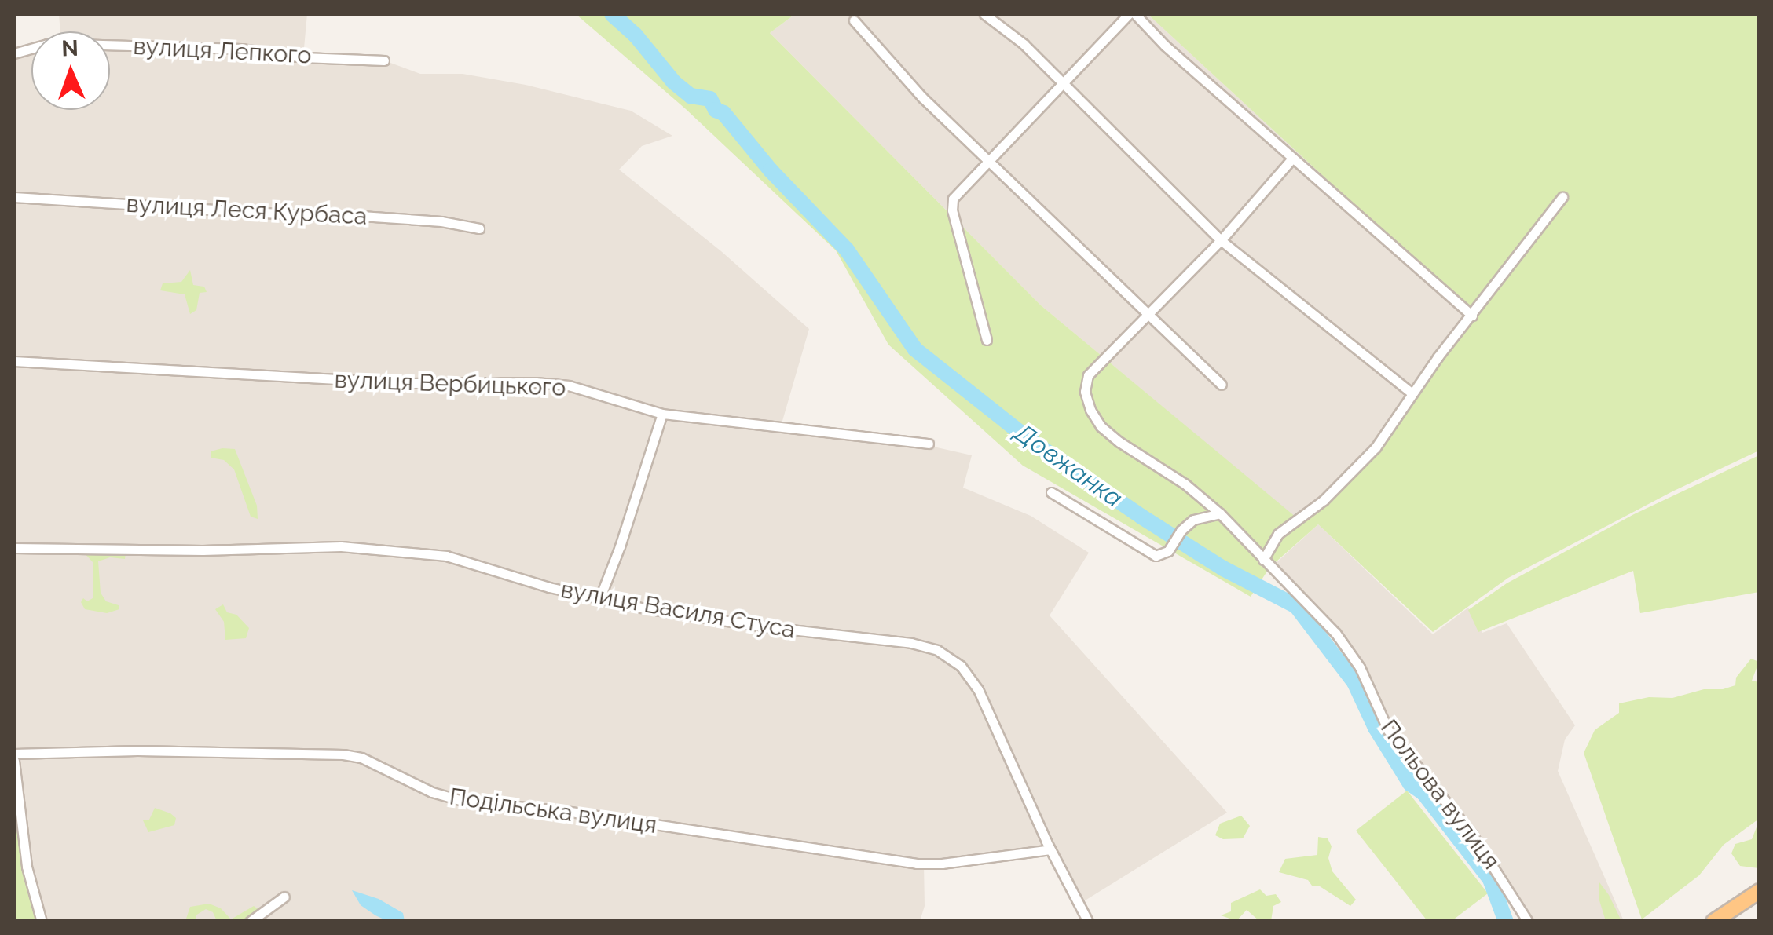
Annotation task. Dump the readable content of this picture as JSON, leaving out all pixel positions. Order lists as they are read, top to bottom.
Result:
{
  "streets": {
    "street": [
      "вулиця Лепкого",
      "вулиця Леся Курбаса",
      "вулиця Вербицького",
      "вулиця Василя Стуса",
      "Польова вулиця",
      "Подільська вулиця"
    ]
  },
  "crossings": [
    ["вулиця Василя Стуса", "Подільська вулиця"]
  ],
  "water": ["Довжанка"],
  "north": "top"
}
